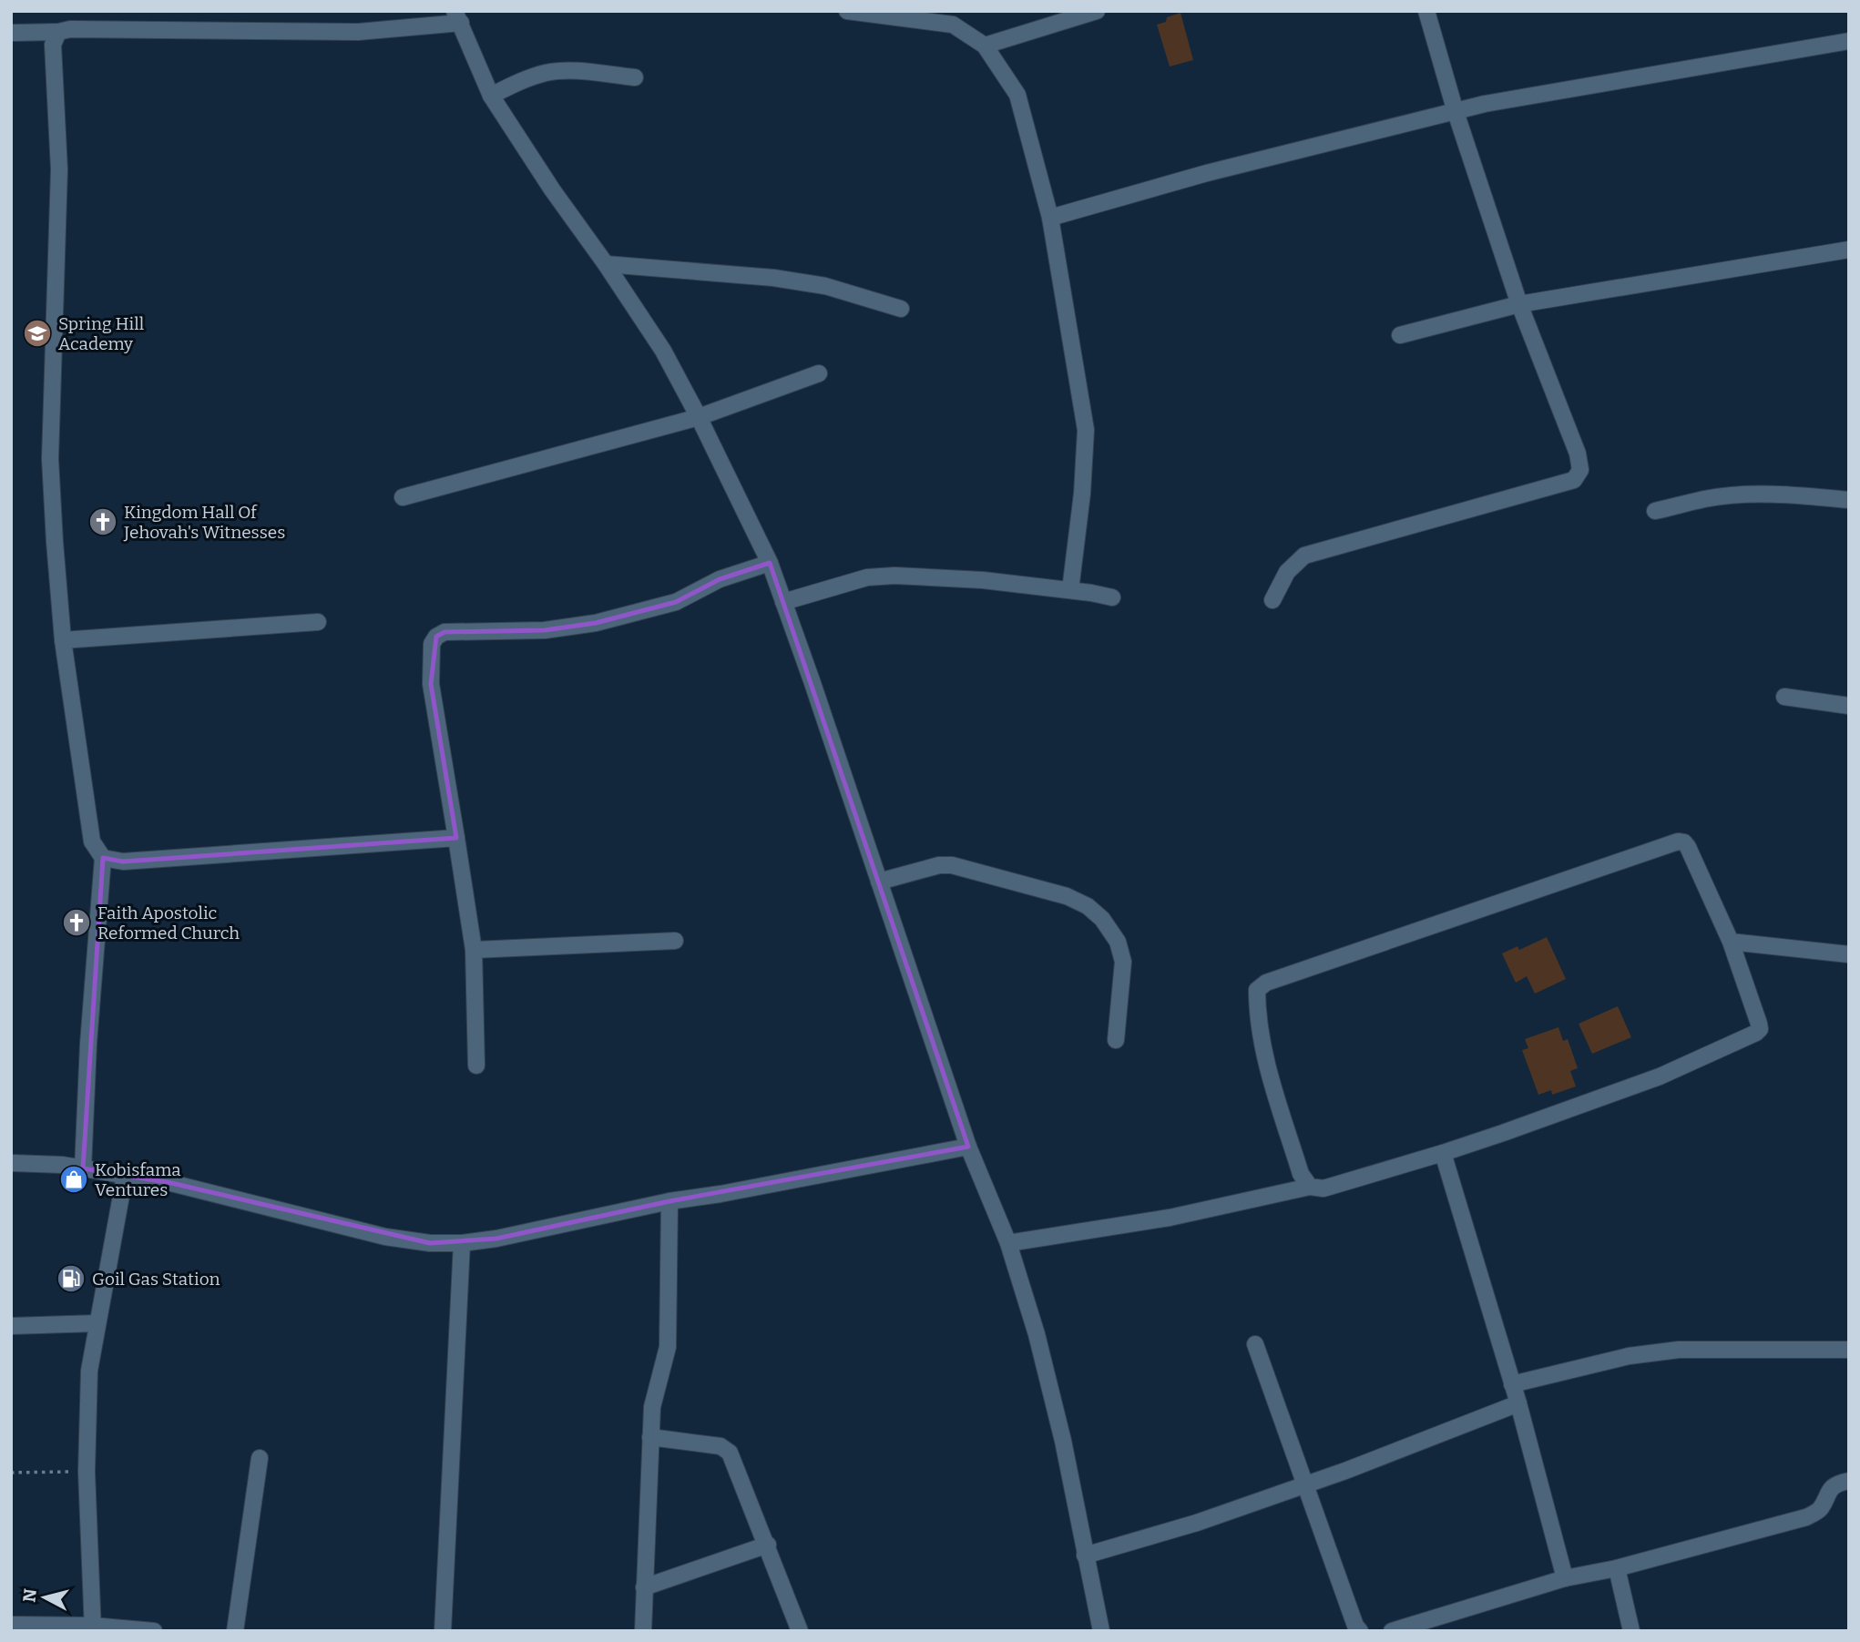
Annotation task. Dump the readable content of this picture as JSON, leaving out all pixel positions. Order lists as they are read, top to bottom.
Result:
{
  "places": {
    "school or university": ["Spring Hill Academy"],
    "church": ["Kingdom Hall Of Jehovah's Witnesses", "Faith Apostolic Reformed Church"],
    "shop": ["Kobisfama Ventures"],
    "fuel station": ["Goil Gas Station"]
  },
  "north": "left"
}
